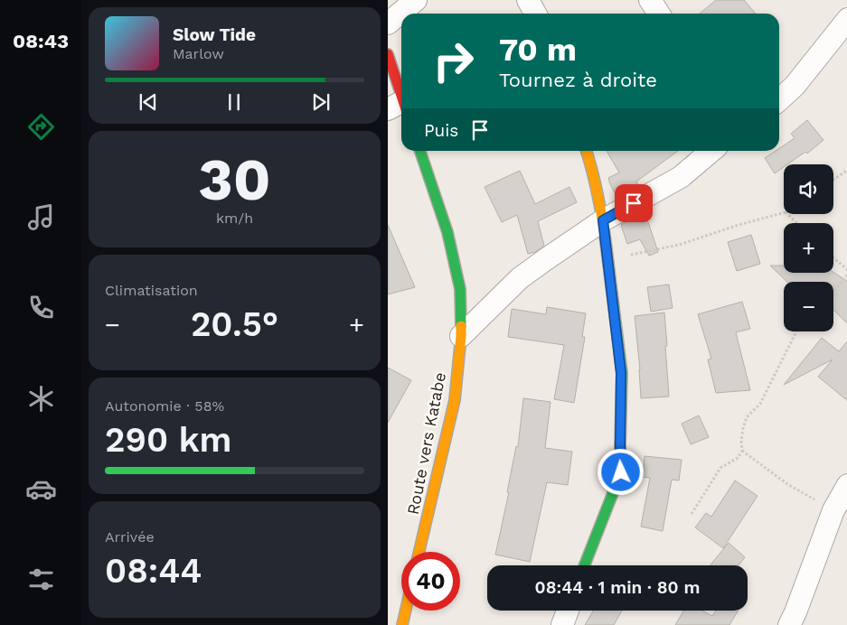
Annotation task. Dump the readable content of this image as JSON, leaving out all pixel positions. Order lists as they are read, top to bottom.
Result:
{
  "streets": {
    "street": ["Route vers Katabe"]
  },
  "page": {
    "tabs": "08:43",
    "turn": ["70 m", "Tournez à droite"],
    "song": ["Slow Tide", "Marlow"],
    "then": "Puis",
    "tile": [
      ["30", "km/h"],
      "Climatisation",
      ["Autonomie · 58%", "290 km"],
      ["Arrivée", "08:44"]
    ],
    "map_buttons": ["+", "−"],
    "heat": ["−", "20.5°", "+"],
    "limit": "40",
    "trip": "08:44 · 1 min · 80 m"
  }
}
